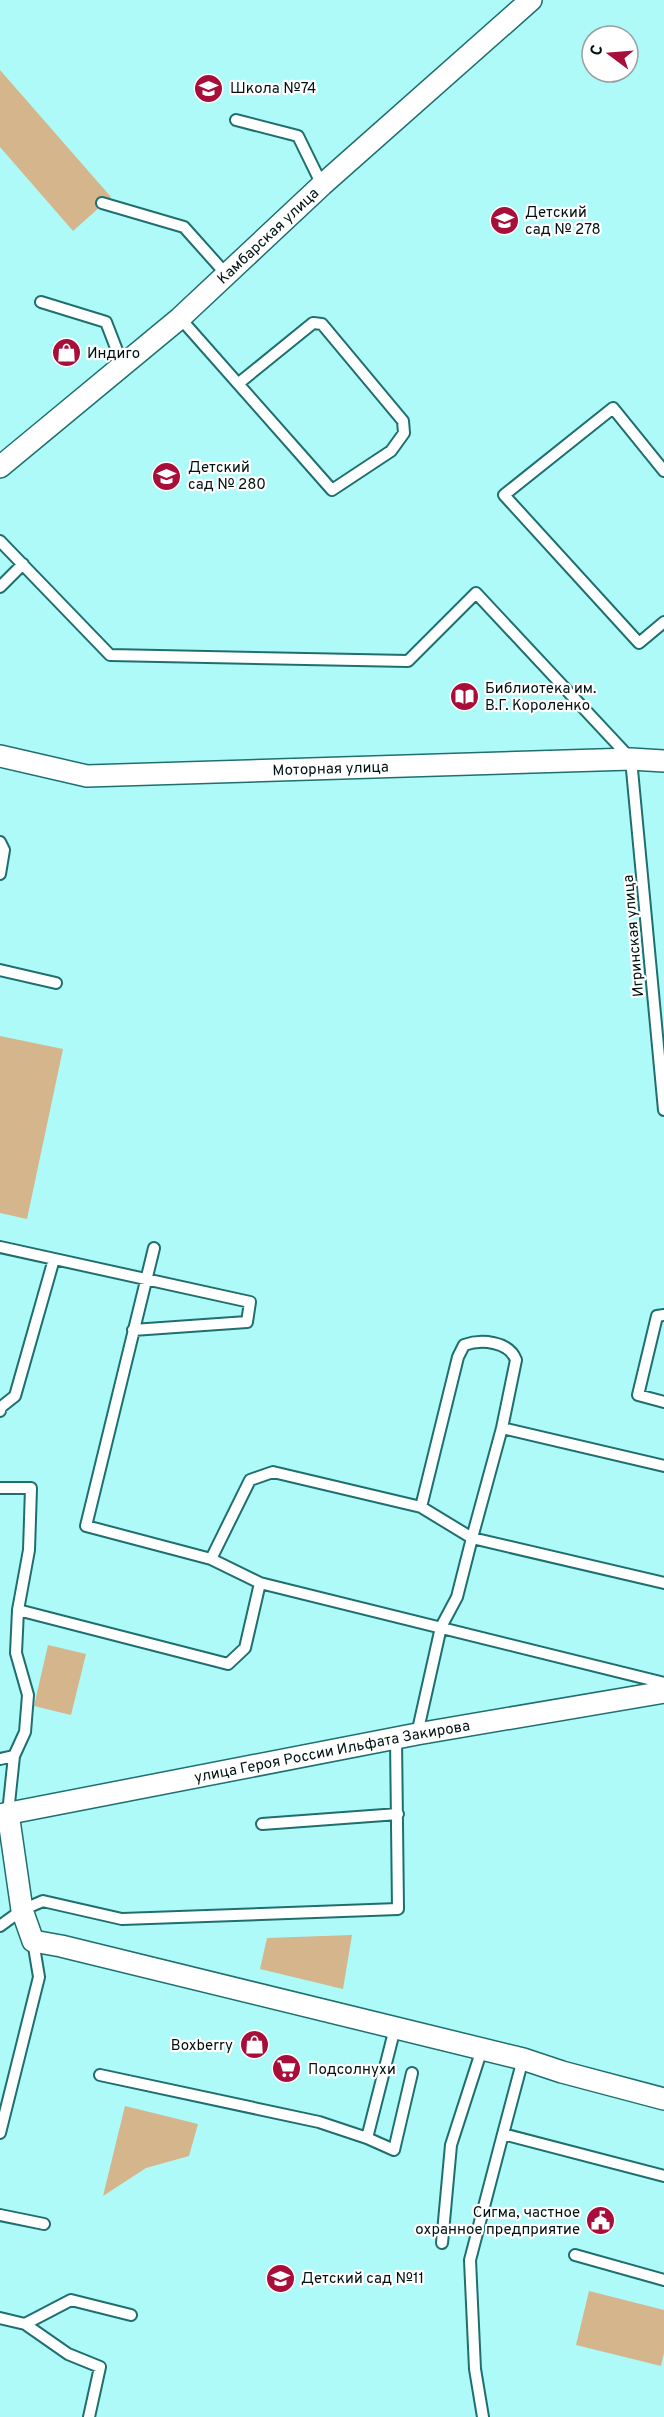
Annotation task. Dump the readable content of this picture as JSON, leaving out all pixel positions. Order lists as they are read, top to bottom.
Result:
{
  "streets": {
    "street": ["Камбарская улица", "Моторная улица", "улица Героя России Ильфата Закирова"],
    "lane": ["Игринская улица"]
  },
  "crossings": [
    ["Моторная улица", "Игринская улица"]
  ],
  "places": {
    "school or university": [
      "Школа №74",
      "Детский сад № 278",
      "Детский сад № 280",
      "Детский сад №11"
    ],
    "shop": ["Индиго", "Boxberry"],
    "library": ["Библиотека им. В.Г. Короленко"],
    "supermarket": ["Подсолнухи"],
    "public building": ["Сигма, частное охранное предприятие"]
  },
  "north": "left"
}
